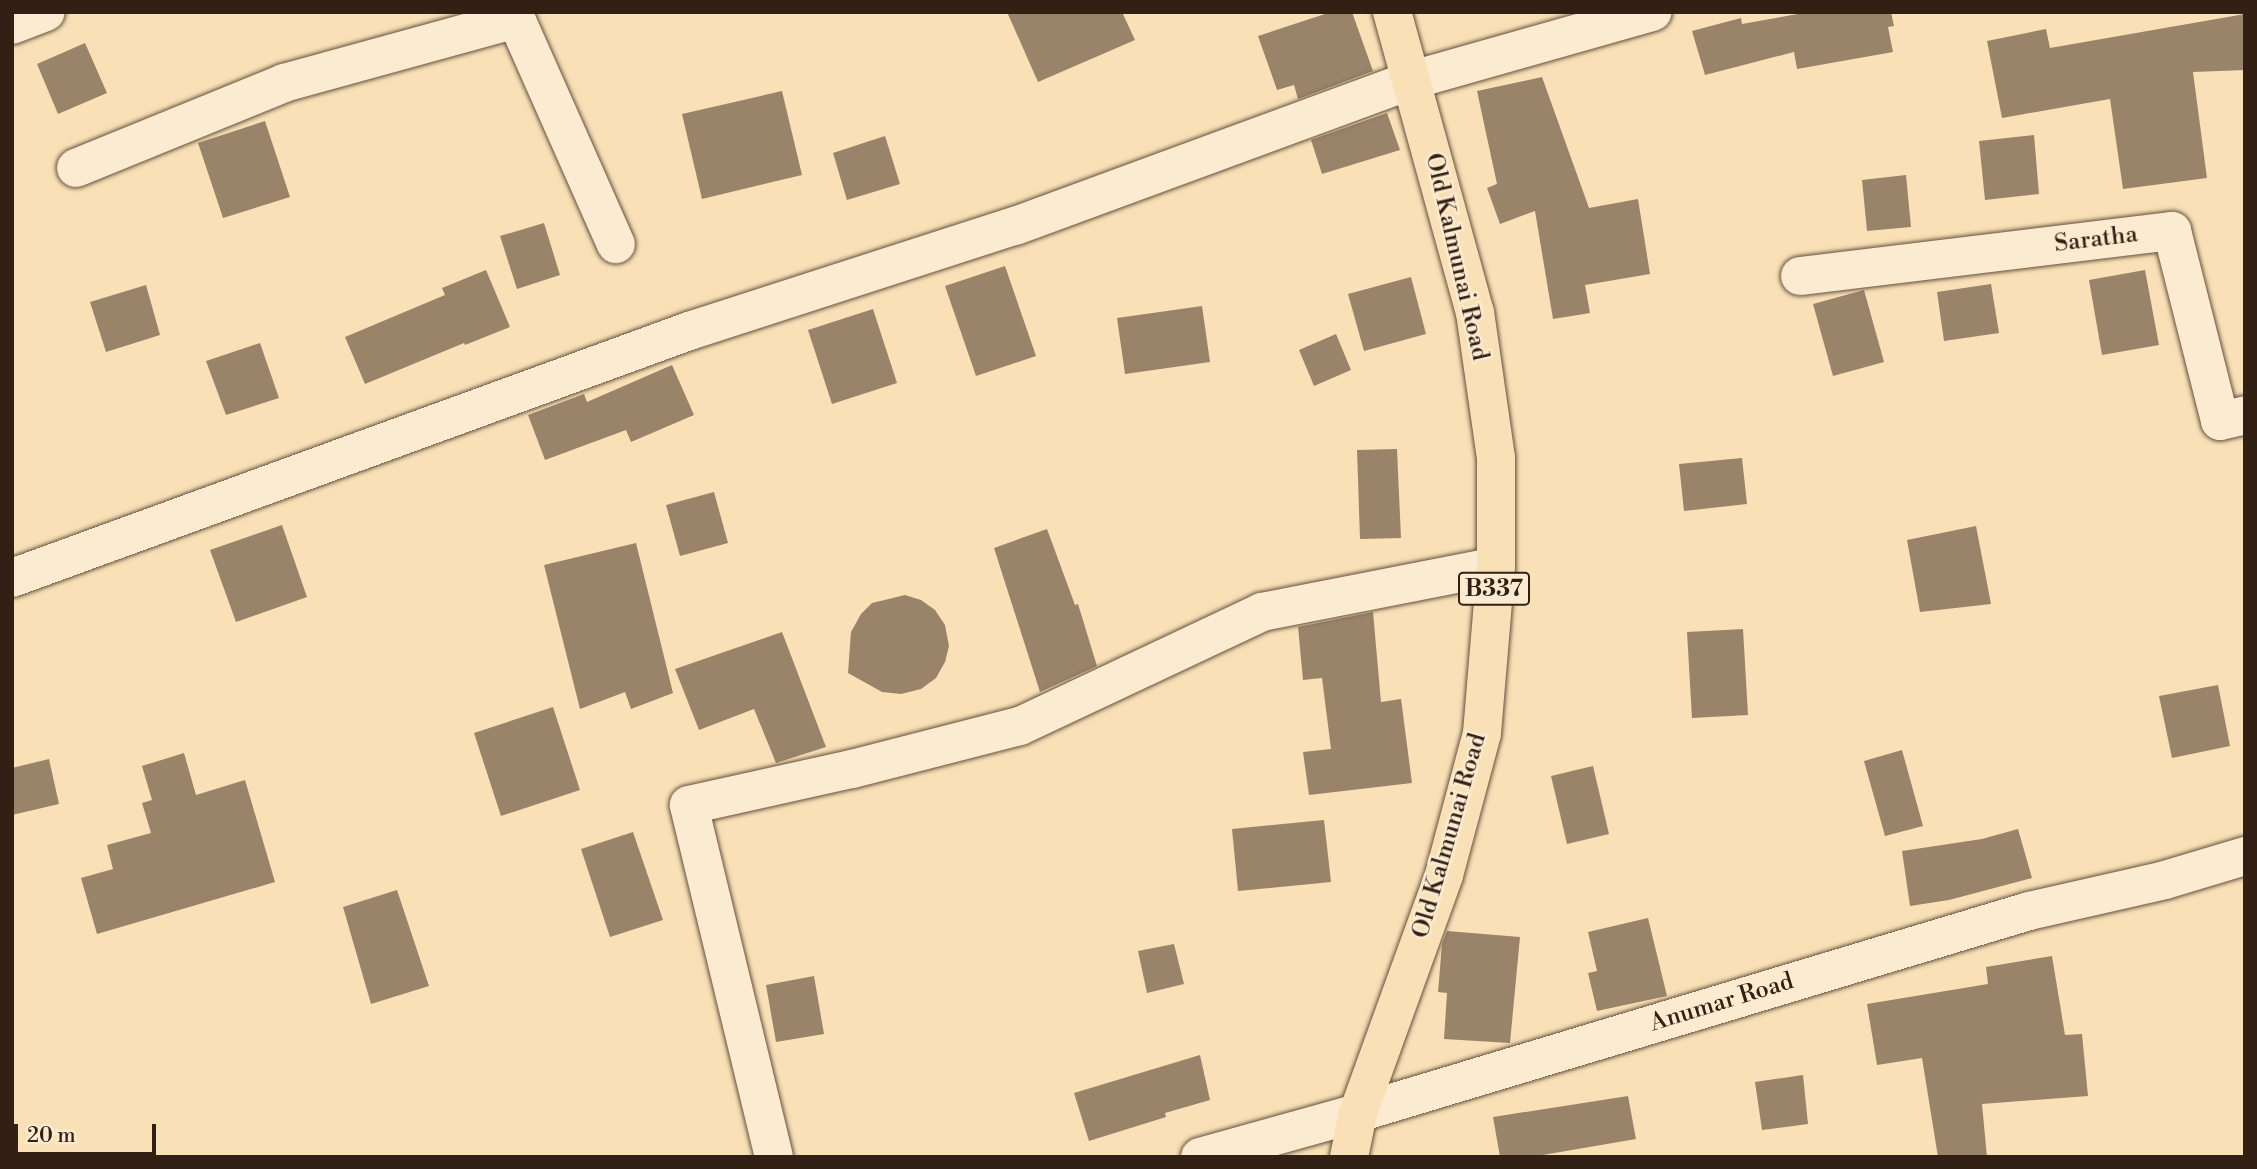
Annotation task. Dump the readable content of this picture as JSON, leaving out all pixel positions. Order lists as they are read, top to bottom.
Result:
{
  "streets": {
    "main road": ["Old Kalmunai Road", "B337"],
    "street": ["Saratha", "Anumar Road"]
  },
  "crossings": [
    ["Old Kalmunai Road", "Anumar Road"]
  ],
  "scale_bar": "20 m"
}
